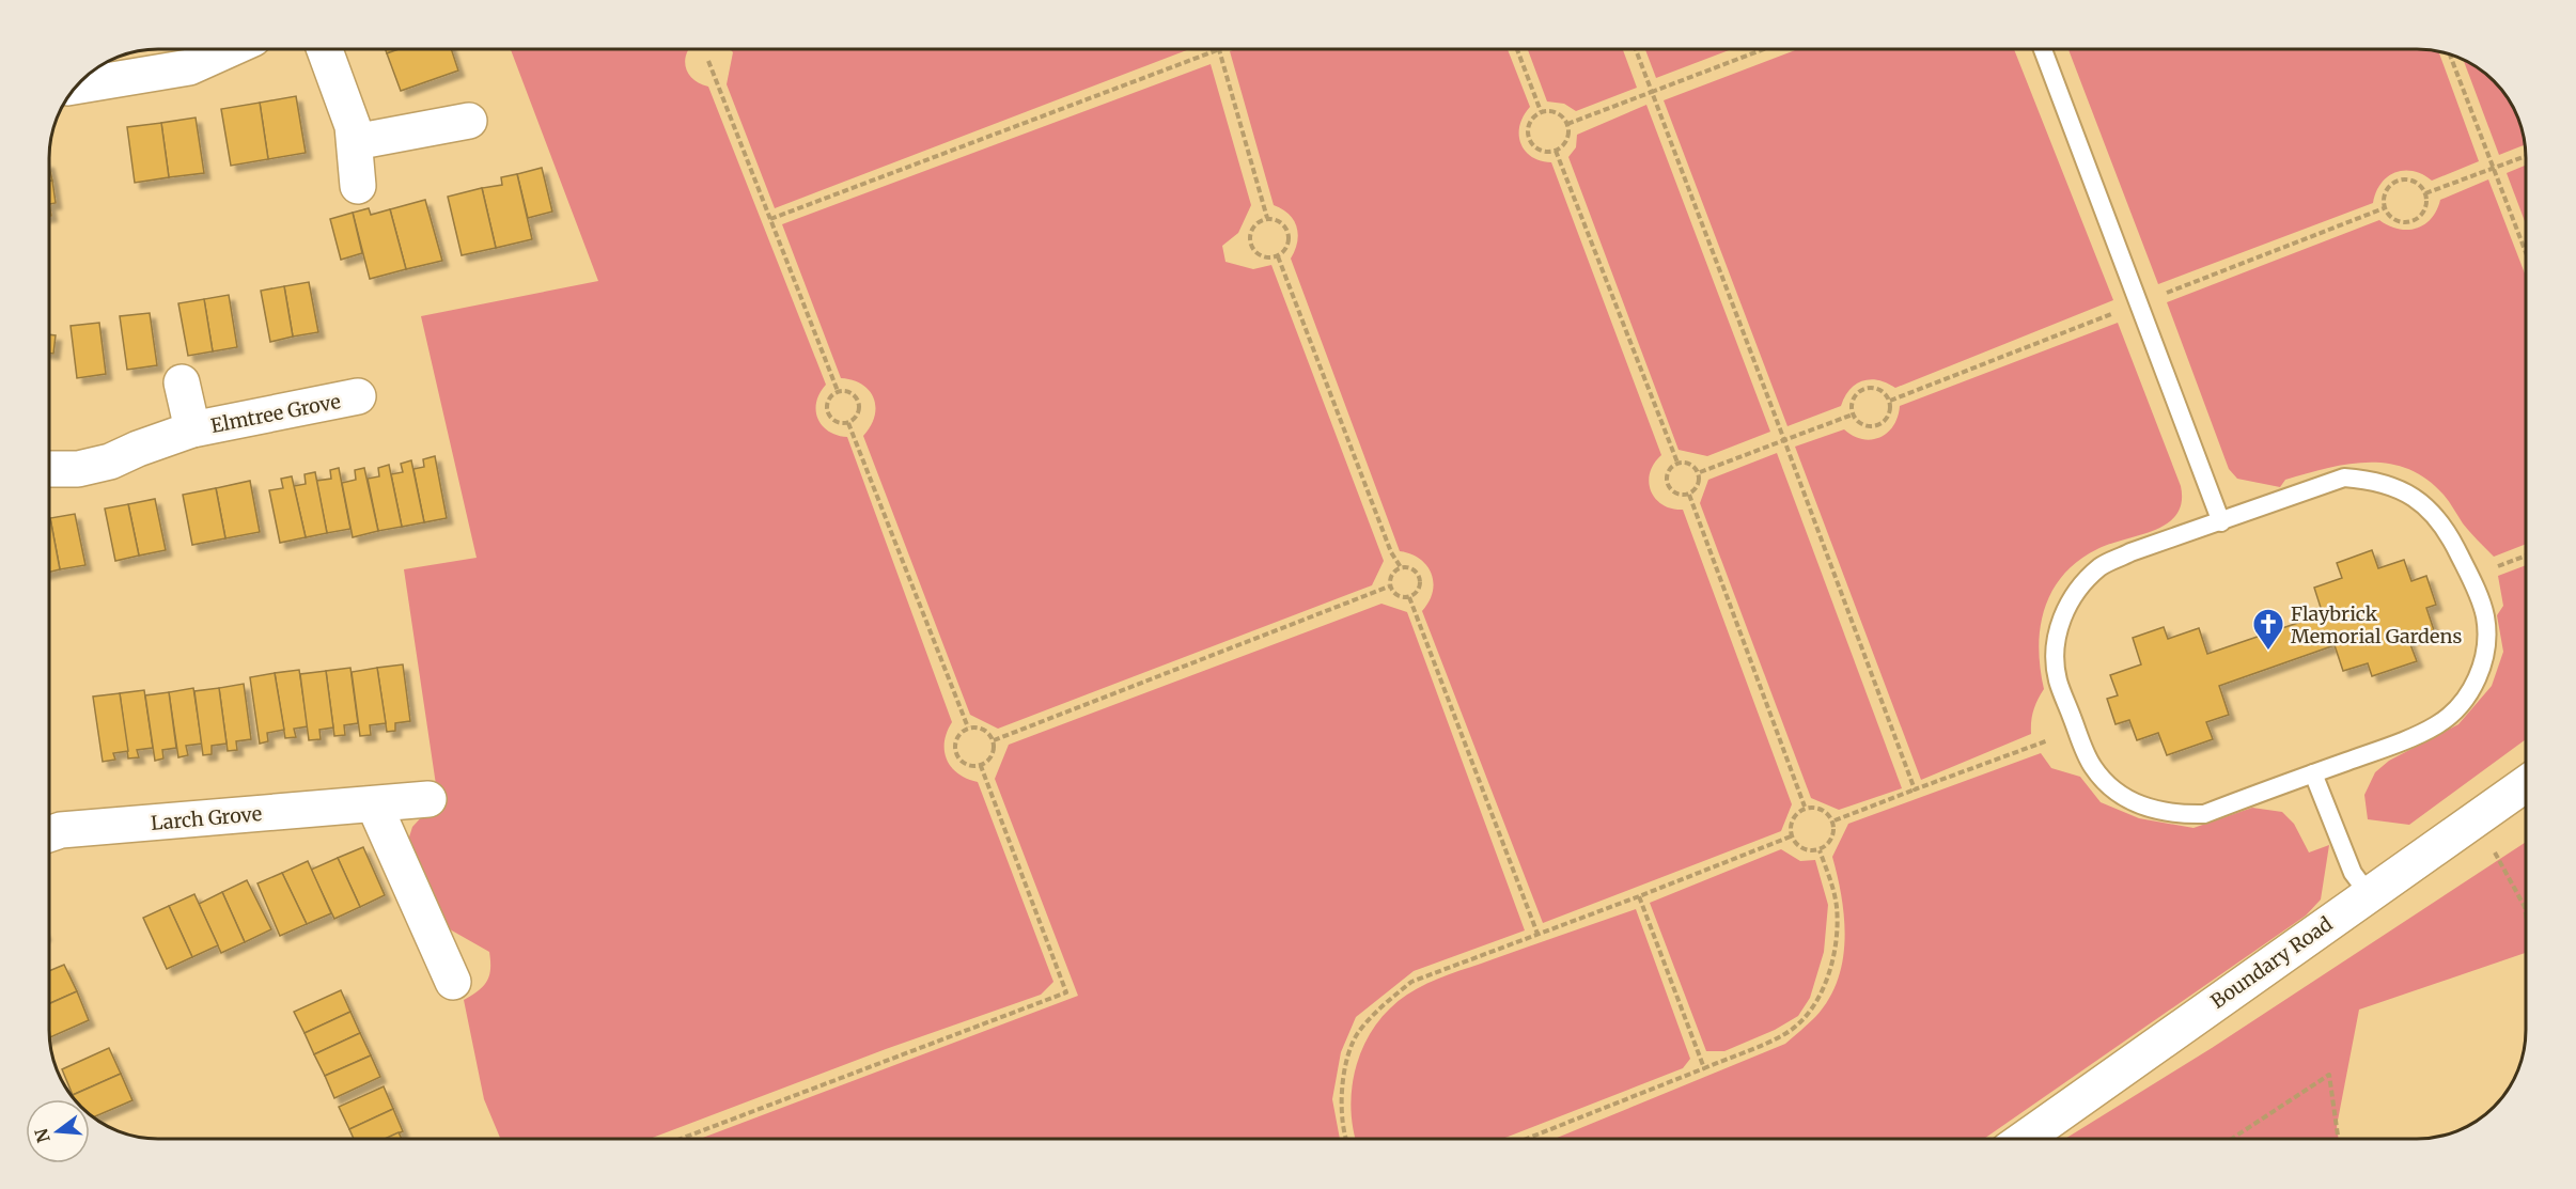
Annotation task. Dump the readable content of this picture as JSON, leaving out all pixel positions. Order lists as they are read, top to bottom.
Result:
{
  "streets": {
    "street": ["Elmtree Grove", "Larch Grove", "Boundary Road"]
  },
  "places": {
    "church": ["Flaybrick Memorial Gardens"]
  },
  "north": "left"
}
